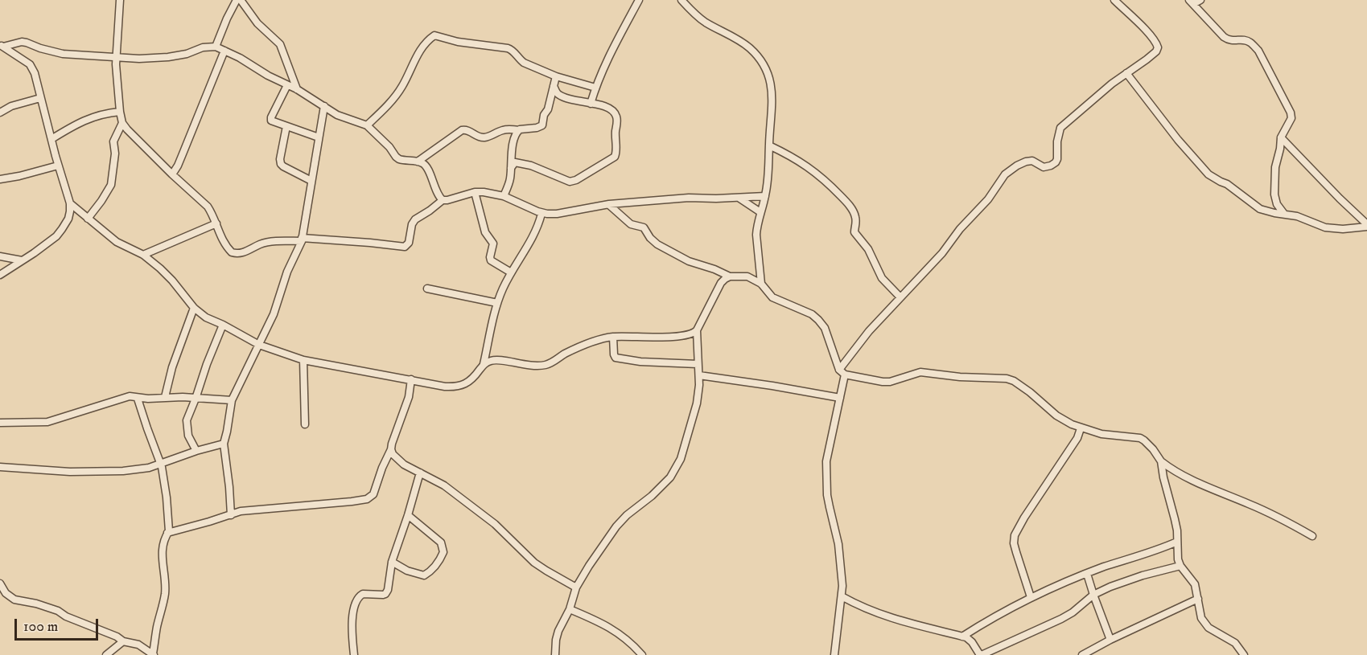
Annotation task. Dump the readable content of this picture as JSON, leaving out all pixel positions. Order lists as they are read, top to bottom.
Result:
{
  "scale_bar": "100 m"
}
